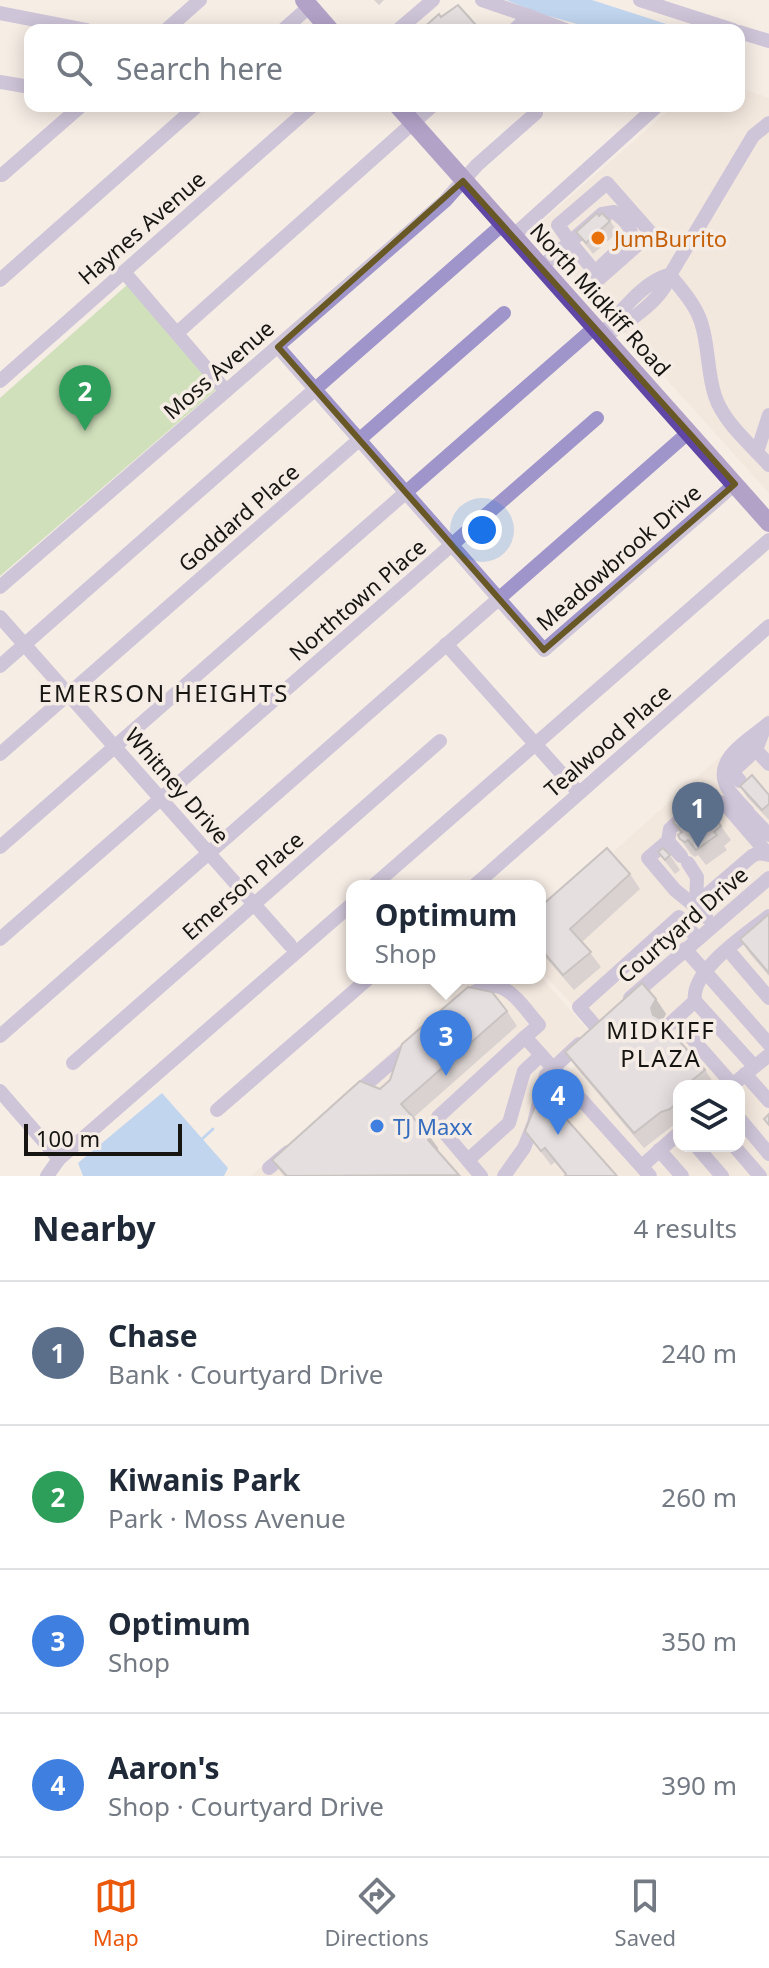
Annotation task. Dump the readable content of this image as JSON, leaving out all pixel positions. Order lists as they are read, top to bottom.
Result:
{
  "streets": {
    "main road": ["North Midkiff Road"],
    "street": [
      "Haynes Avenue",
      "Moss Avenue",
      "Goddard Place",
      "Meadowbrook Drive",
      "Northtown Place",
      "Tealwood Place",
      "Whitney Drive",
      "Emerson Place",
      "Courtyard Drive"
    ]
  },
  "crossings": [
    ["North Midkiff Road", "Moss Avenue"],
    ["North Midkiff Road", "Meadowbrook Drive"],
    ["Moss Avenue", "Meadowbrook Drive"],
    ["Goddard Place", "Meadowbrook Drive"],
    ["Goddard Place", "Whitney Drive"],
    ["Meadowbrook Drive", "Northtown Place"],
    ["Northtown Place", "Whitney Drive"],
    ["Whitney Drive", "Emerson Place"]
  ],
  "districts": ["EMERSON HEIGHTS", "MIDKIFF PLAZA"],
  "places": ["JumBurrito", "TJ Maxx"],
  "scale_bar": "100 m",
  "page": {
    "search": "Search here",
    "pins": [
      "2",
      "1",
      "3",
      "4"
    ],
    "popup": ["Optimum", "Shop"],
    "scale": "100 m",
    "heading": ["Nearby", "4 results"],
    "list": [
      {
        "mark": "1",
        "name": "Chase",
        "note": "Bank · Courtyard Drive",
        "value": "240 m"
      },
      {
        "mark": "2",
        "name": "Kiwanis Park",
        "note": "Park · Moss Avenue",
        "value": "260 m"
      },
      {
        "mark": "3",
        "name": "Optimum",
        "note": "Shop",
        "value": "350 m"
      },
      {
        "mark": "4",
        "name": "Aaron's",
        "note": "Shop · Courtyard Drive",
        "value": "390 m"
      }
    ],
    "nav": ["Map", "Directions", "Saved"]
  }
}
